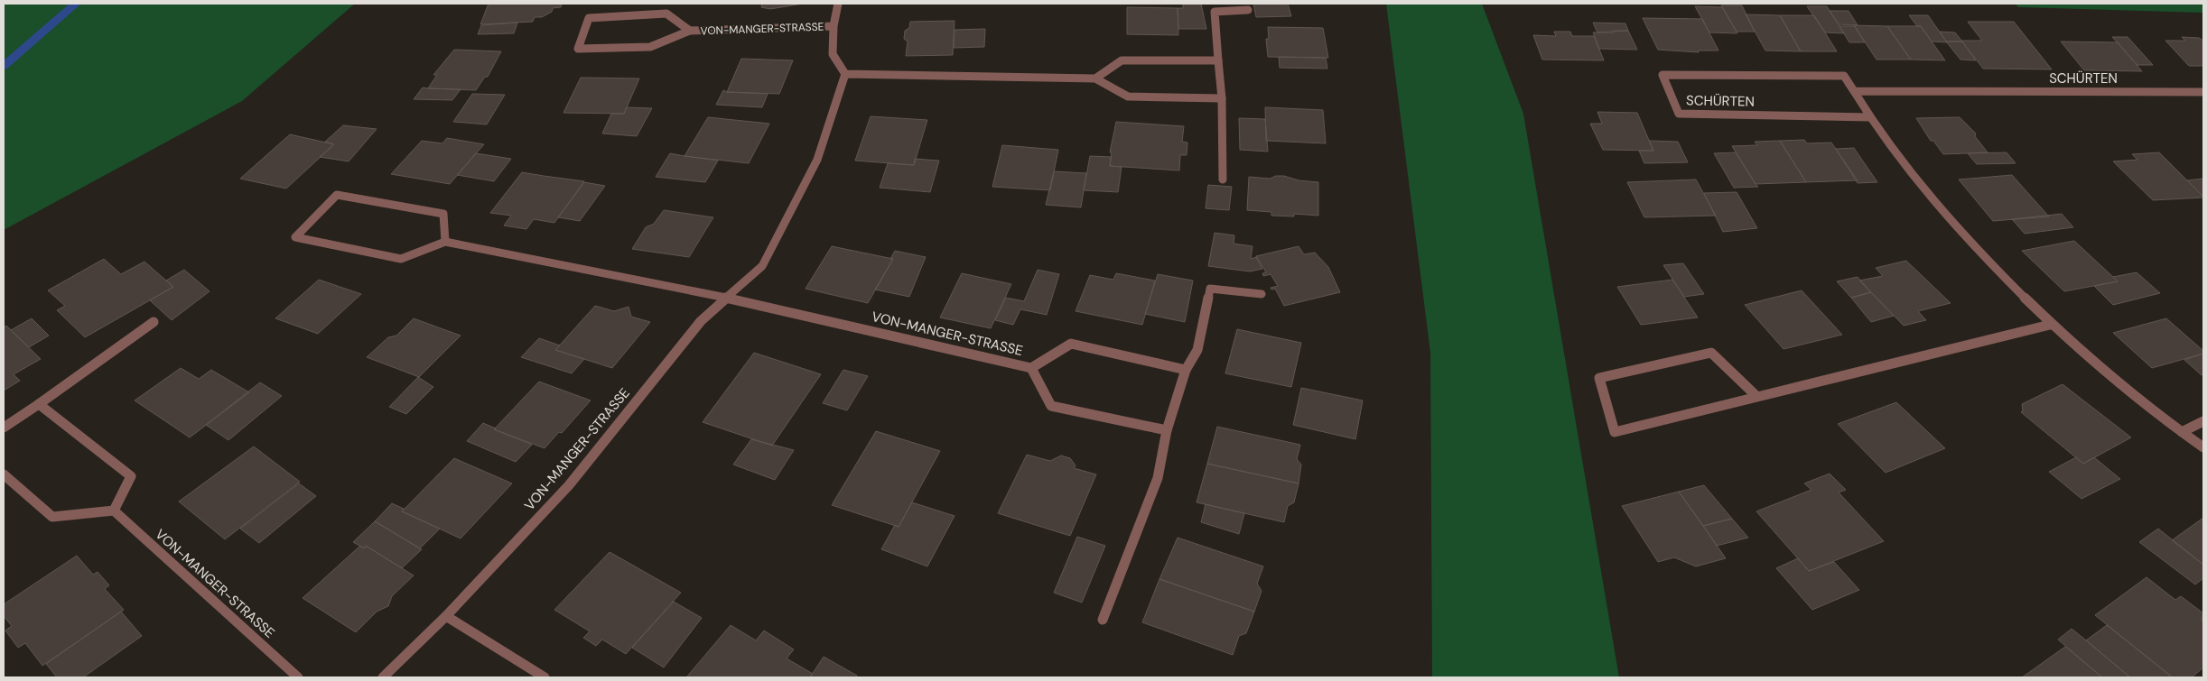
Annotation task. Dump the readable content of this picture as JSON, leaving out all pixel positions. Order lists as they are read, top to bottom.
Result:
{
  "streets": {
    "street": ["VON-MANGER-STRASSE", "SCHÜRTEN"]
  }
}
